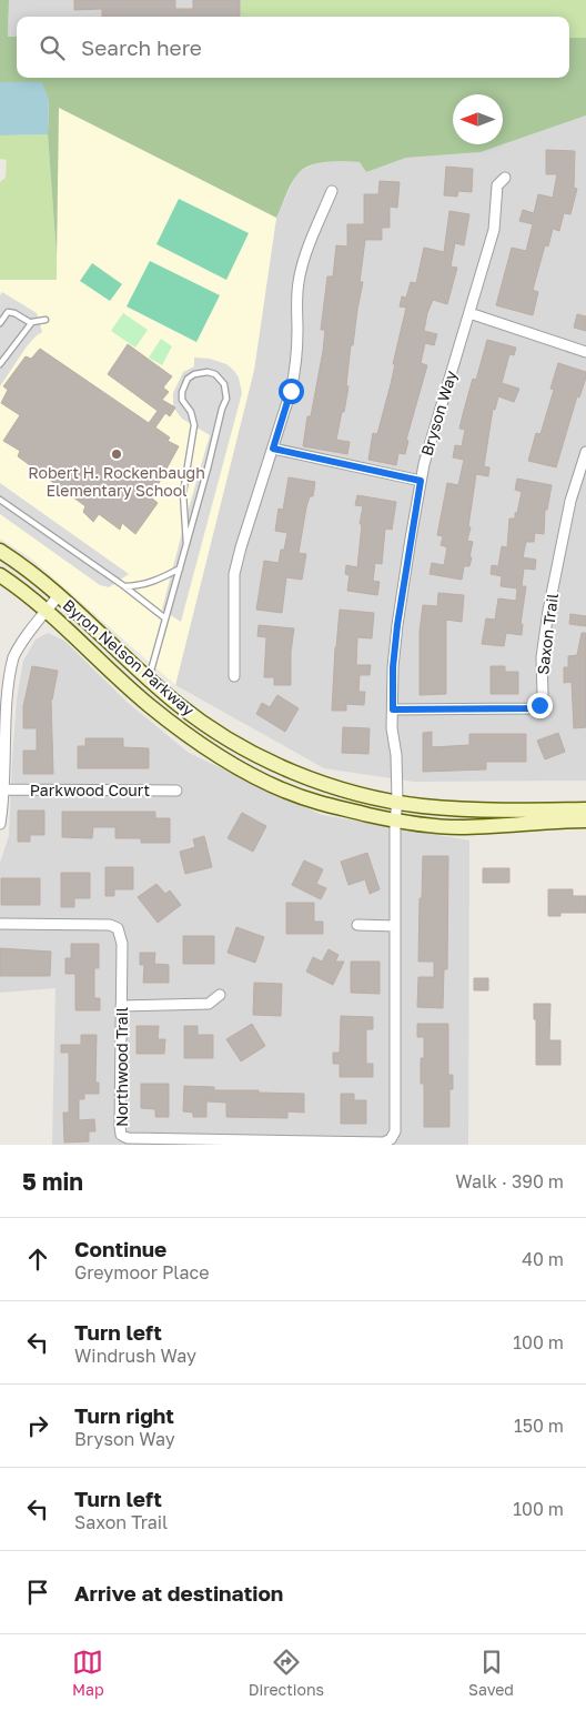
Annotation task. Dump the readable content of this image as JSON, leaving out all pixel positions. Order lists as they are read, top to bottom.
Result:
{
  "streets": {
    "street": [
      "Bryson Way",
      "Saxon Trail",
      "Byron Nelson Parkway",
      "Parkwood Court",
      "Northwood Trail"
    ]
  },
  "crossings": [
    ["Bryson Way", "Saxon Trail"],
    ["Bryson Way", "Byron Nelson Parkway"],
    ["Bryson Way", "Northwood Trail"],
    ["Byron Nelson Parkway", "Northwood Trail"]
  ],
  "places": ["Robert H. Rockenbaugh Elementary School"],
  "north": "left",
  "page": {
    "search": "Search here",
    "heading": ["5 min", "Walk · 390 m"],
    "list": [
      ["Continue", "Greymoor Place", "40 m"],
      ["Turn left", "Windrush Way", "100 m"],
      ["Turn right", "Bryson Way", "150 m"],
      ["Turn left", "Saxon Trail", "100 m"],
      "Arrive at destination"
    ],
    "nav": ["Map", "Directions", "Saved"]
  }
}
